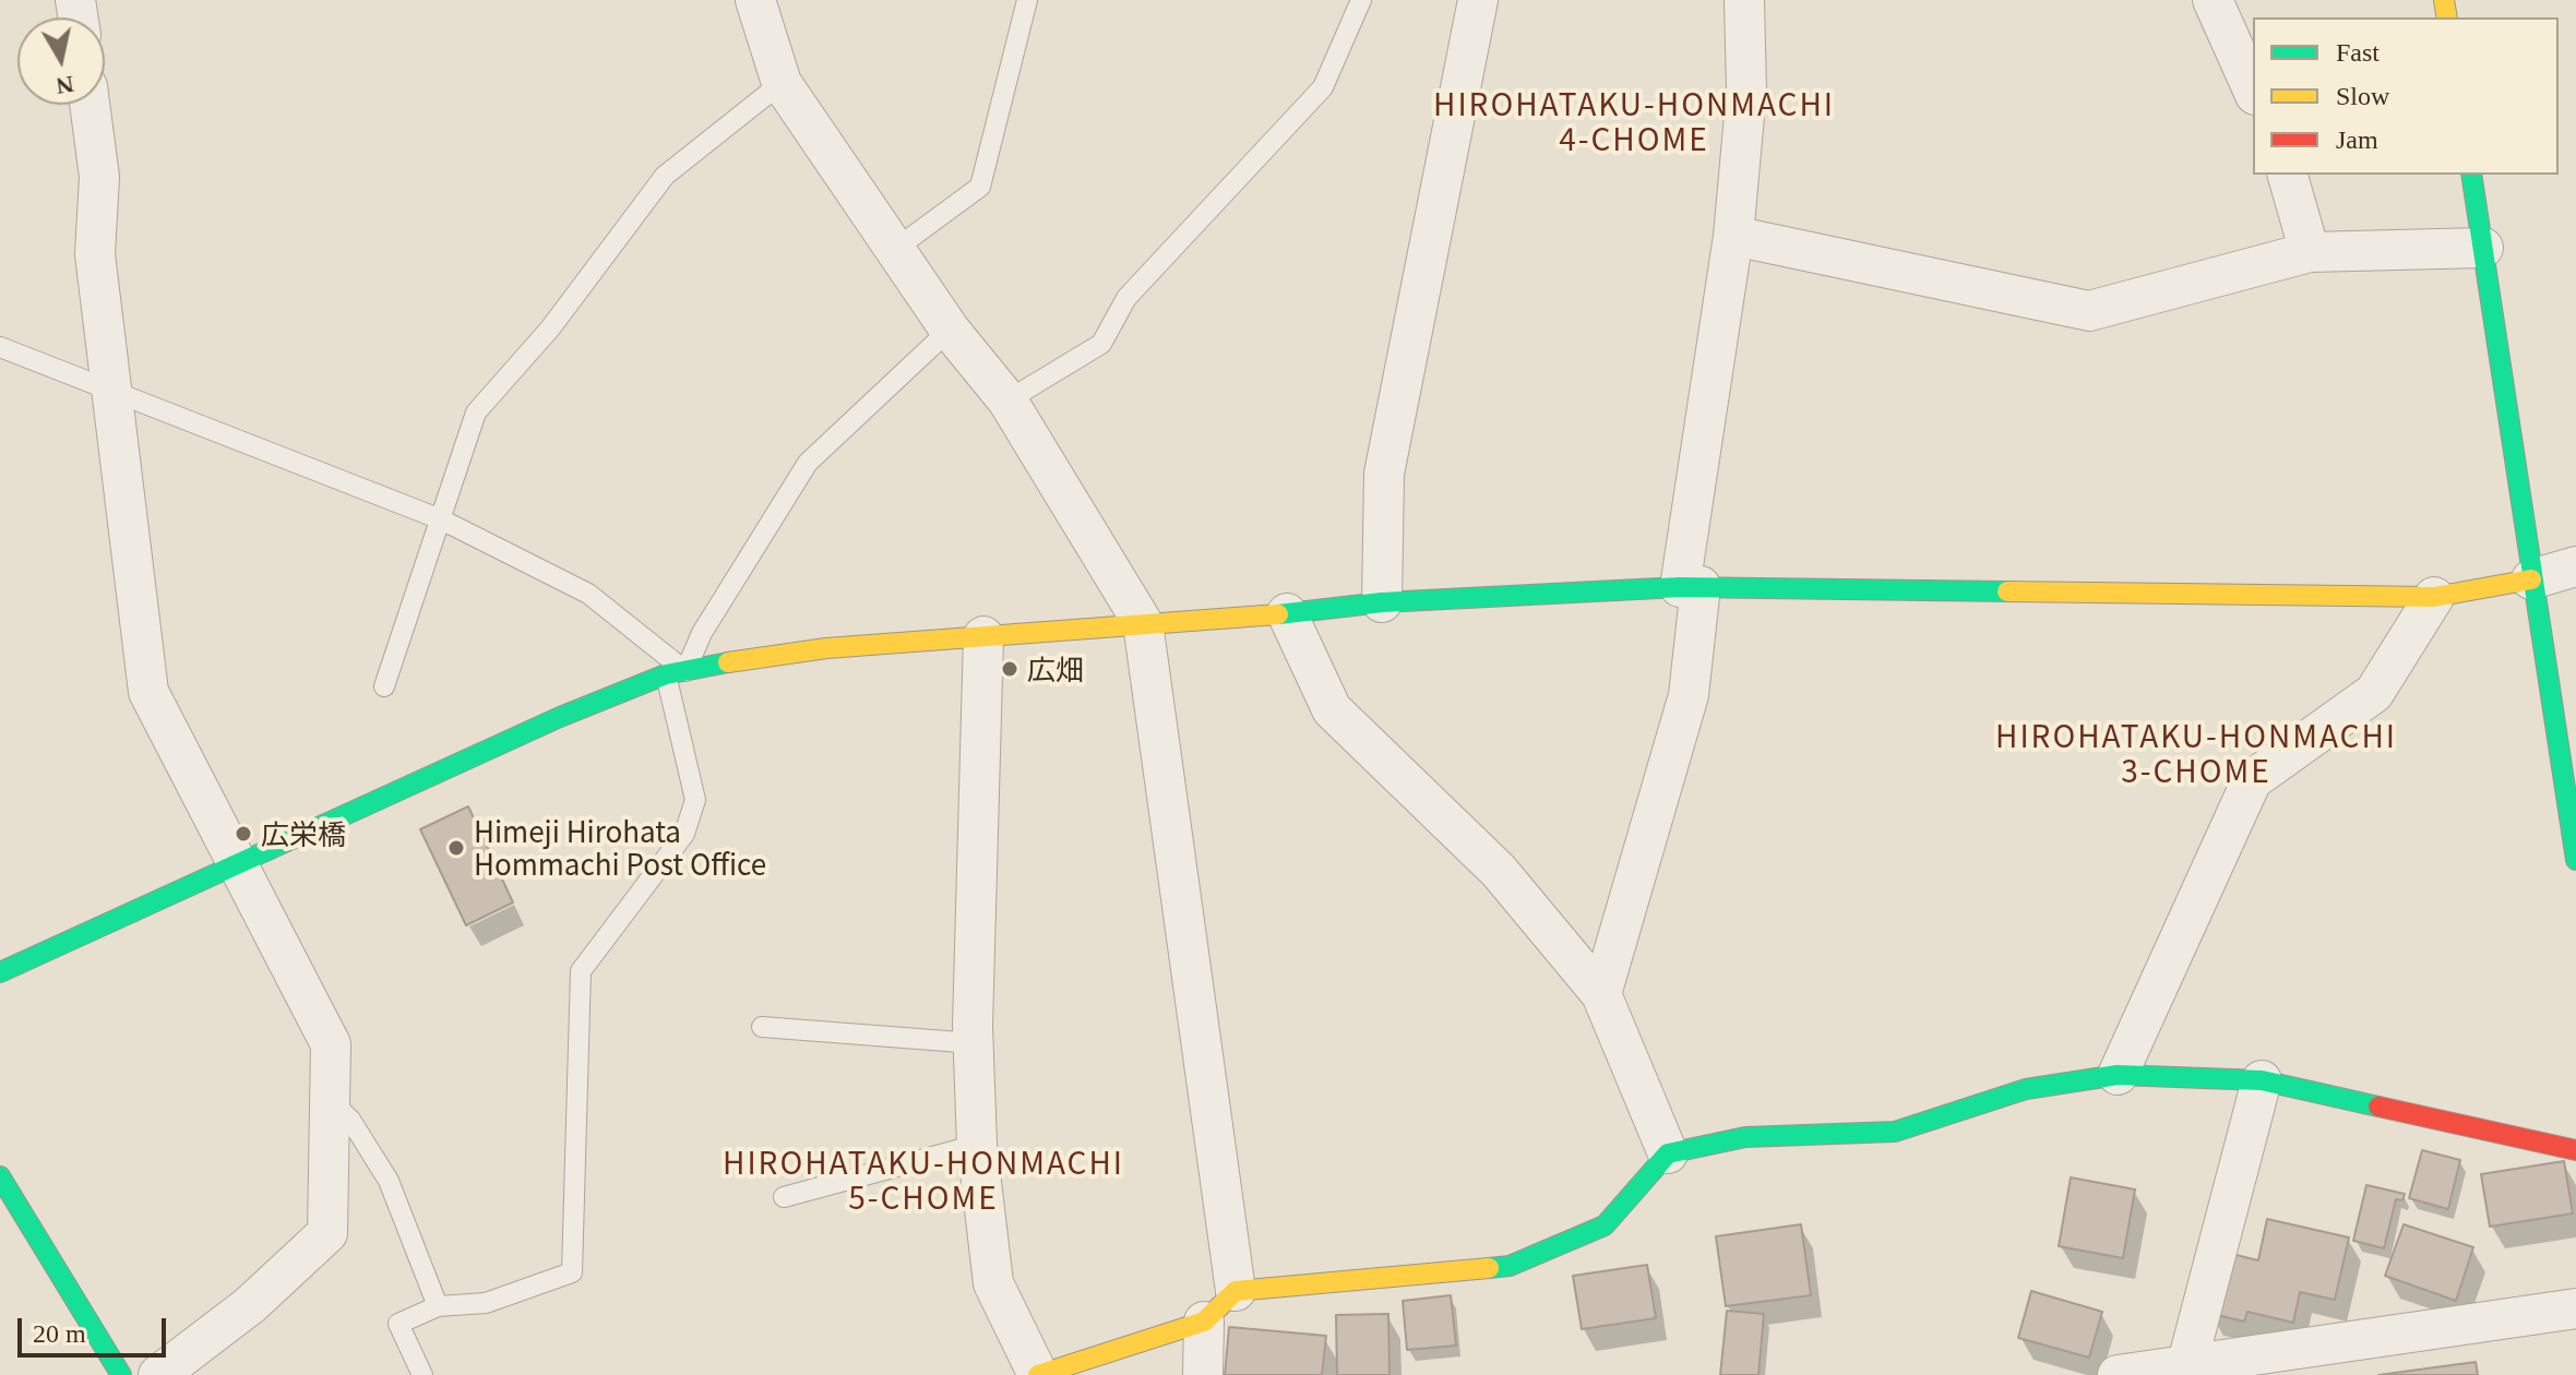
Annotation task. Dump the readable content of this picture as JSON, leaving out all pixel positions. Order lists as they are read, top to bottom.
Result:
{
  "districts": ["HIROHATAKU-HONMACHI 4-CHOME", "HIROHATAKU-HONMACHI 3-CHOME", "HIROHATAKU-HONMACHI 5-CHOME"],
  "places": ["広畑", "広栄橋", "Himeji Hirohata Hommachi Post Office"],
  "legend": ["Fast", "Slow", "Jam"],
  "scale_bar": "20 m",
  "north": "bottom"
}
